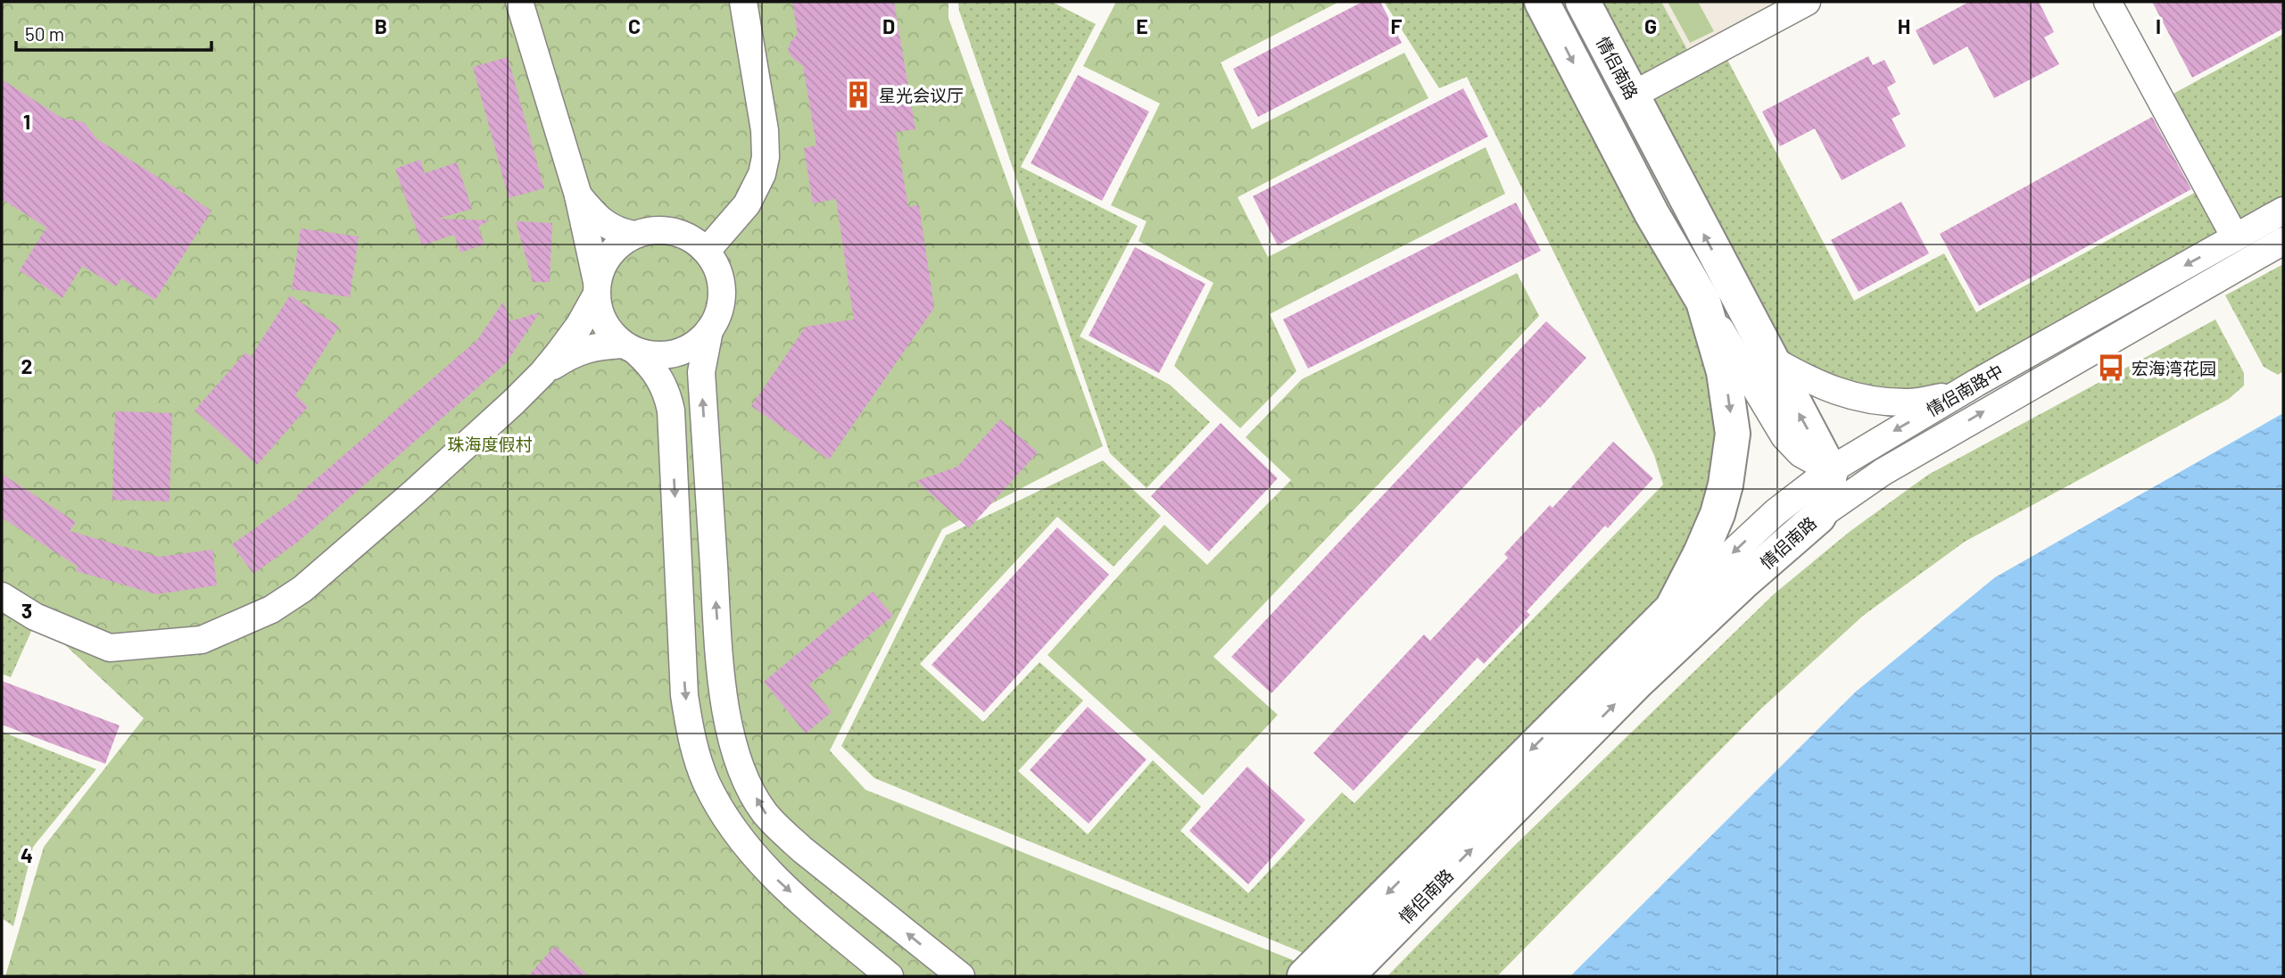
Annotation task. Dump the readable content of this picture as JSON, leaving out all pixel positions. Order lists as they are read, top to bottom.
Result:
{
  "streets": {
    "highway": ["情侣南路"],
    "street": ["情侣南路中"]
  },
  "crossings": [
    ["情侣南路", "情侣南路中"]
  ],
  "parks": ["珠海度假村"],
  "places": {
    "building": ["星光会议厅"],
    "bus stop": ["宏海湾花园"]
  },
  "scale_bar": "50 m",
  "grid": {
    "columns": [
      "B",
      "C",
      "D",
      "E",
      "F",
      "G",
      "H",
      "I"
    ],
    "rows": [
      "1",
      "2",
      "3",
      "4"
    ]
  }
}
